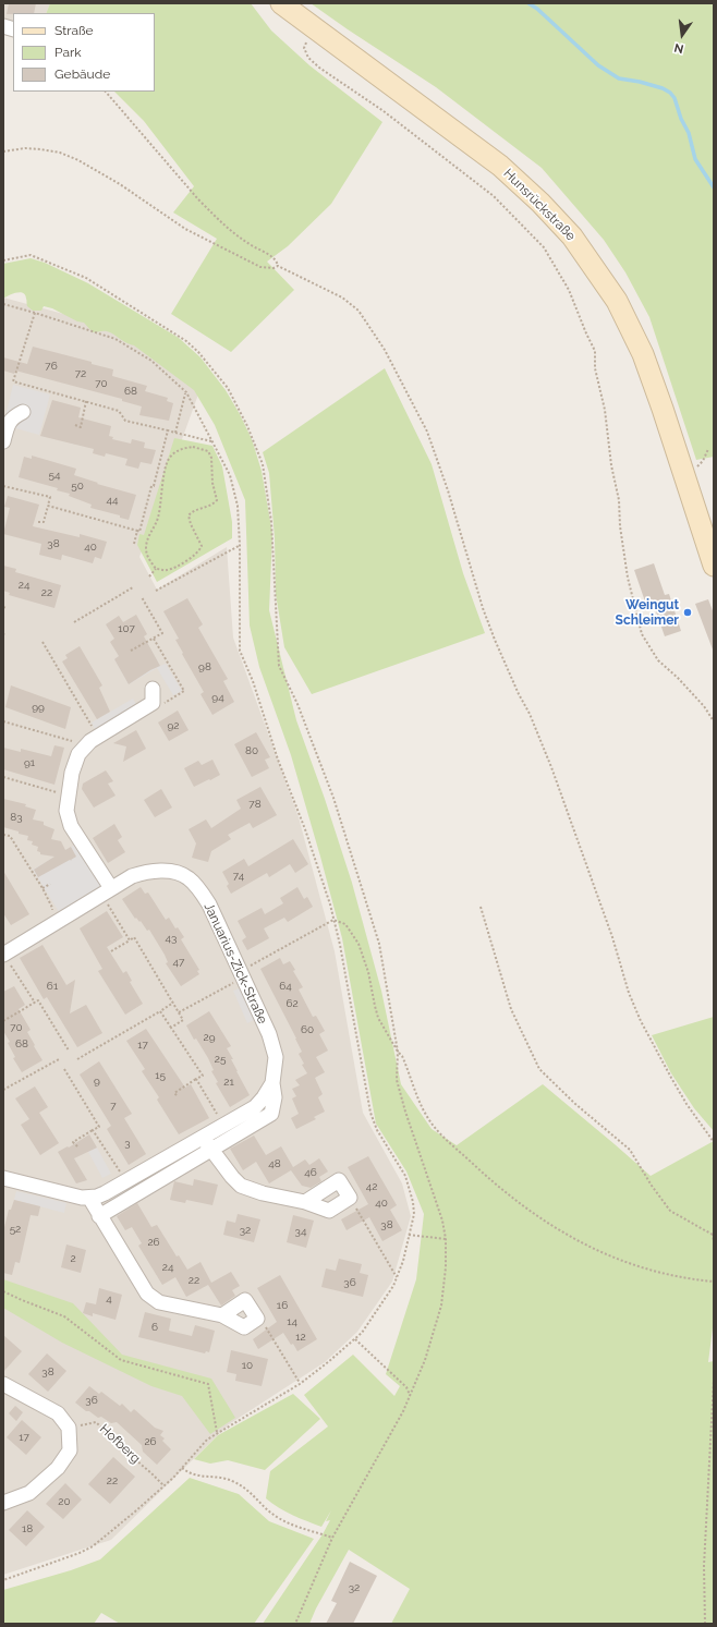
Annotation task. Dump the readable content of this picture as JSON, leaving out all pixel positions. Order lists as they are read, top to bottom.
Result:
{
  "streets": {
    "main road": ["Hunsrückstraße"],
    "street": ["Januarius-Zick-Straße"],
    "path": ["Hofberg"]
  },
  "places": ["Weingut Schleimer"],
  "house_numbers": [
    "76",
    "72",
    "70",
    "68",
    "54",
    "50",
    "44",
    "38",
    "40",
    "24",
    "22",
    "107",
    "98",
    "94",
    "99",
    "92",
    "80",
    "91",
    "78",
    "83",
    "74",
    "43",
    "47",
    "61",
    "64",
    "62",
    "70",
    "60",
    "29",
    "68",
    "17",
    "25",
    "15",
    "9",
    "21",
    "7",
    "3",
    "48",
    "46",
    "42",
    "40",
    "38",
    "52",
    "32",
    "34",
    "26",
    "2",
    "24",
    "22",
    "36",
    "4",
    "16",
    "14",
    "6",
    "12",
    "10",
    "38",
    "36",
    "17",
    "26",
    "22",
    "20",
    "18",
    "32"
  ],
  "legend": ["Straße", "Park", "Gebäude"],
  "north": "bottom"
}
